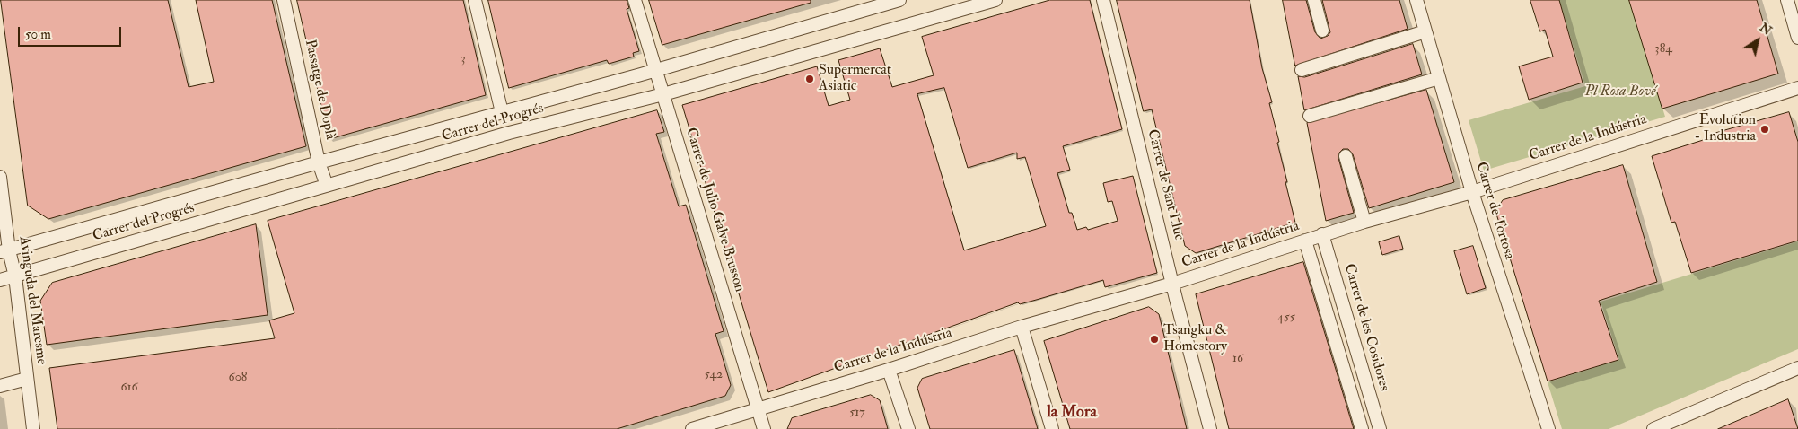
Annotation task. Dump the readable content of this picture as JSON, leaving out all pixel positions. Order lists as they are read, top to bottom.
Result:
{
  "streets": {
    "street": [
      "Passatge de Doplà",
      "Carrer del Progrés",
      "Carrer de la Indústria",
      "Carrer de Sant Lluc",
      "Carrer de Julio Galve Brusson",
      "Carrer de Tortosa",
      "Avinguda del Maresme",
      "Carrer de les Cosidores"
    ]
  },
  "crossings": [
    ["Passatge de Doplà", "Carrer del Progrés"],
    ["Carrer del Progrés", "Carrer de Julio Galve Brusson"],
    ["Carrer del Progrés", "Avinguda del Maresme"],
    ["Carrer de la Indústria", "Carrer de Sant Lluc"],
    ["Carrer de la Indústria", "Carrer de Julio Galve Brusson"],
    ["Carrer de la Indústria", "Carrer de Tortosa"],
    ["Carrer de la Indústria", "Carrer de les Cosidores"]
  ],
  "districts": ["la Mora"],
  "parks": ["Pl Rosa Bové"],
  "places": ["Supermercat Asiatic", "Evolution - Industria", "Tsangku & Homestory"],
  "house_numbers": [
    "384",
    "3",
    "455",
    "16",
    "542",
    "608",
    "616",
    "517"
  ],
  "scale_bar": "50 m",
  "north": "top right"
}
